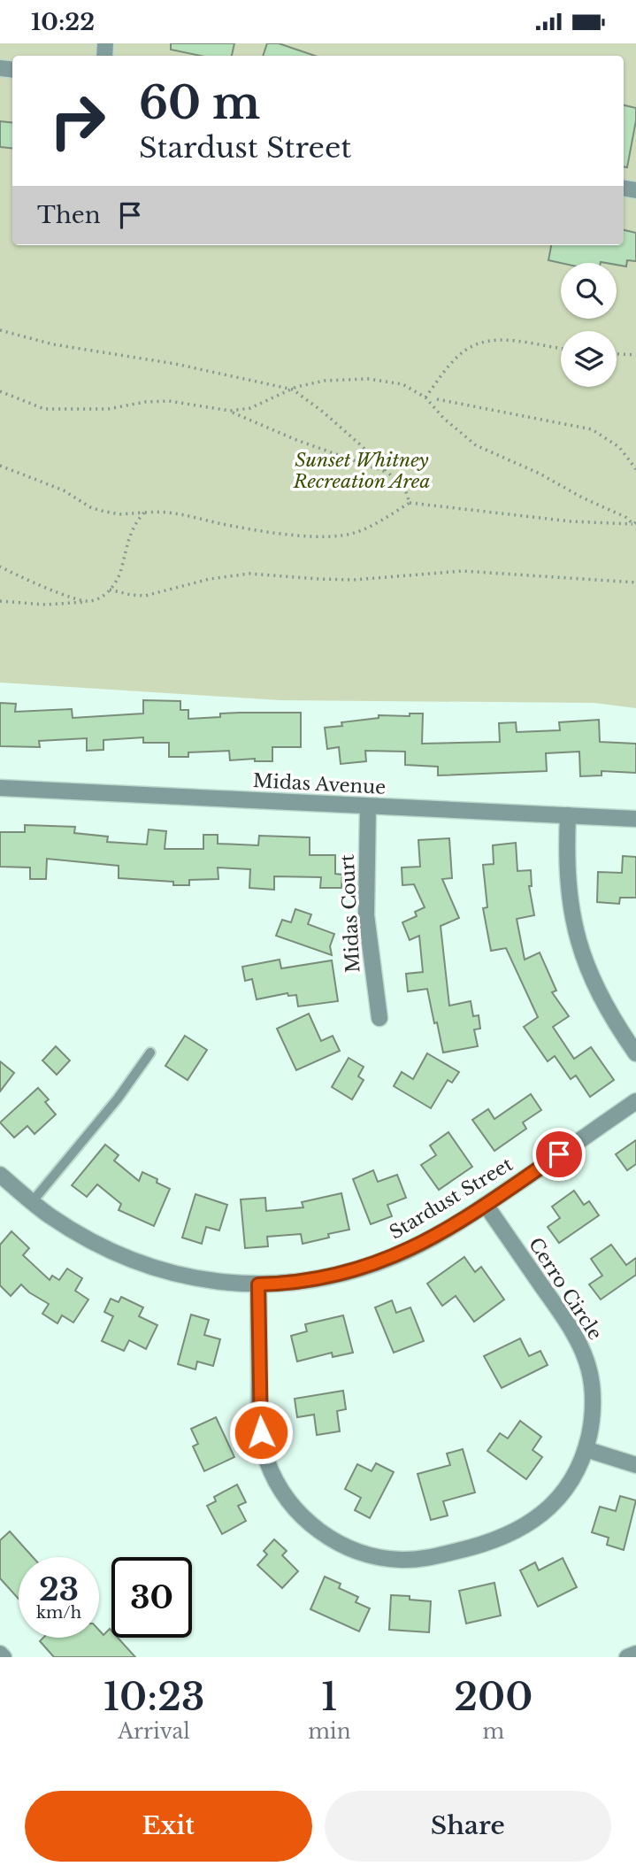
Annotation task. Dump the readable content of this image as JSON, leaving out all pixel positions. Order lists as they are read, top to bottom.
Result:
{
  "streets": {
    "street": [
      "Midas Avenue",
      "Midas Court",
      "Stardust Street",
      "Cerro Circle"
    ]
  },
  "crossings": [
    ["Midas Avenue", "Midas Court"],
    ["Stardust Street", "Cerro Circle"]
  ],
  "parks": ["Sunset Whitney Recreation Area"],
  "page": {
    "status": "10:22",
    "turn": ["60 m", "Stardust Street"],
    "then": "Then",
    "speed": "23 km/h",
    "limit": "30",
    "eta": [
      "10:23",
      "Arrival",
      "1",
      "min",
      "200",
      "m"
    ],
    "buttons": ["Exit", "Share"]
  }
}
